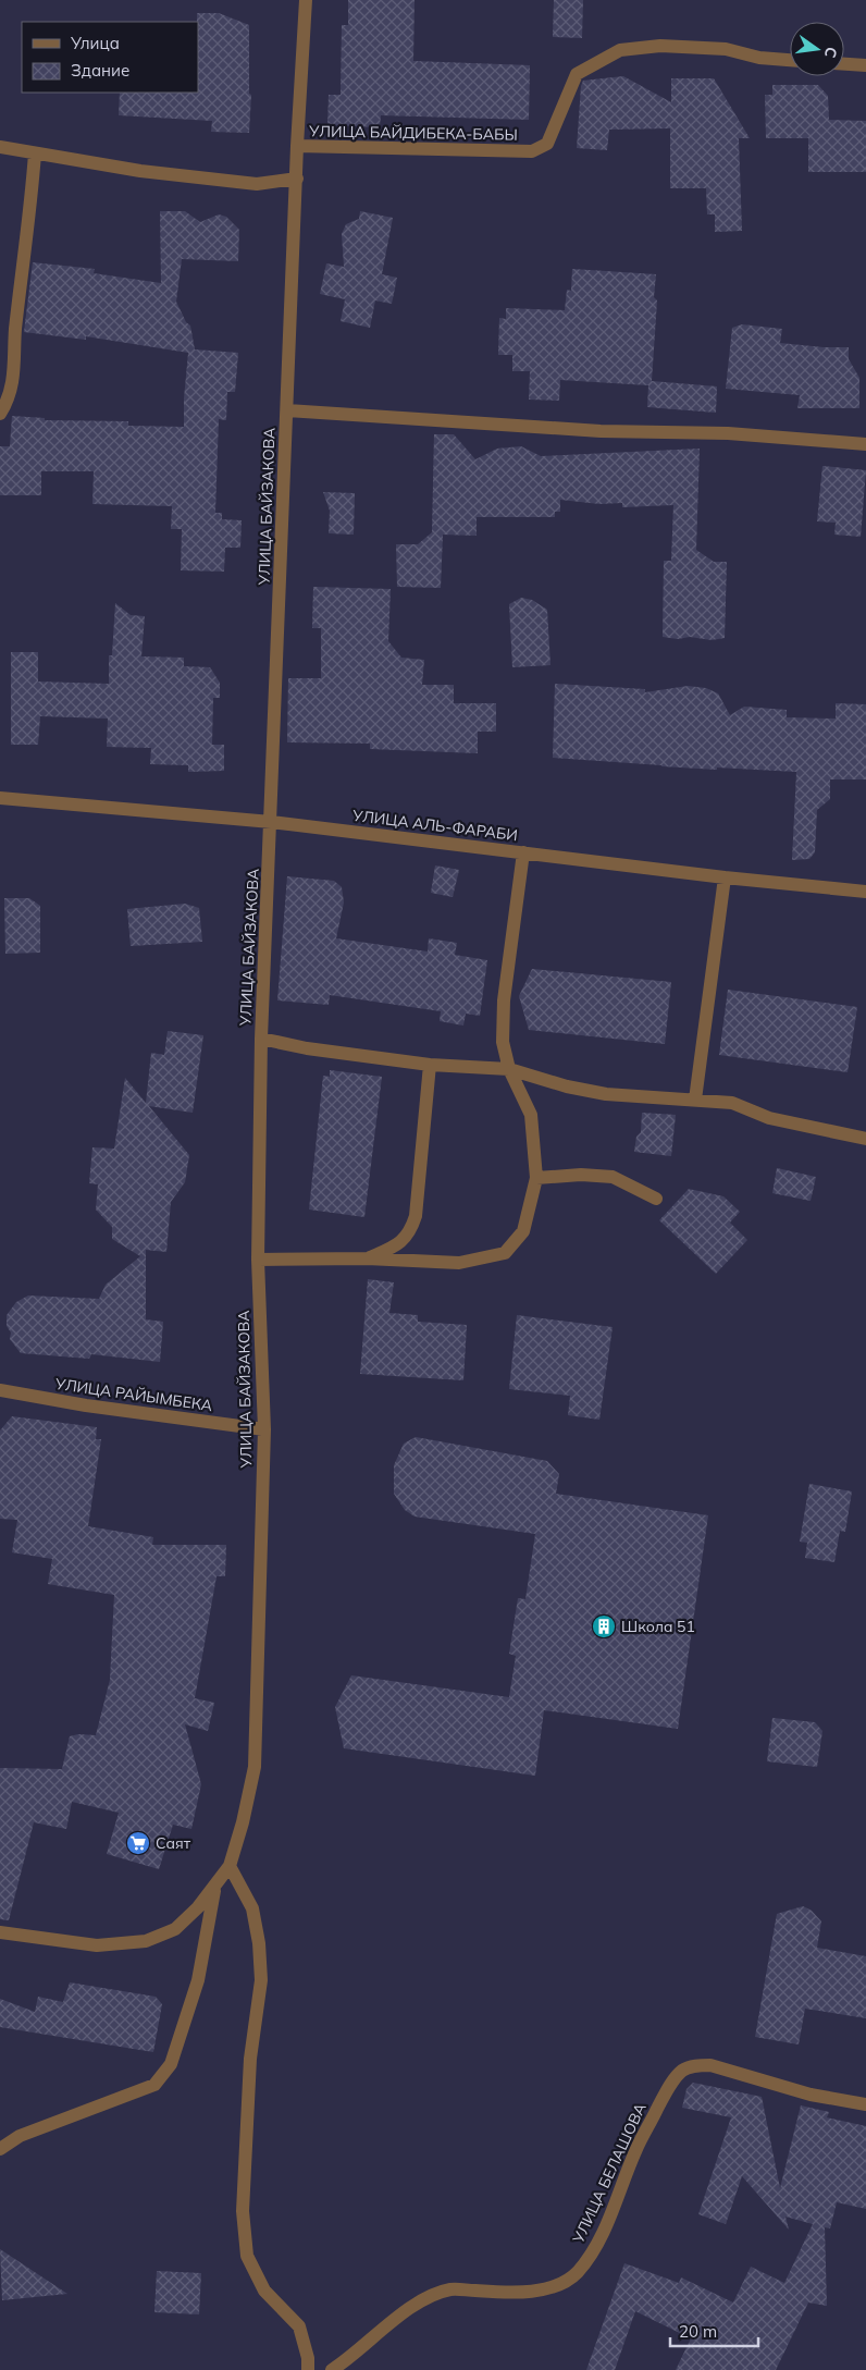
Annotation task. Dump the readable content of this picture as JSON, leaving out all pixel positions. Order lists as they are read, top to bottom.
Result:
{
  "streets": {
    "street": [
      "УЛИЦА БАЙДИБЕКА-БАБЫ",
      "УЛИЦА БАЙЗАКОВА",
      "УЛИЦА АЛЬ-ФАРАБИ",
      "УЛИЦА РАЙЫМБЕКА",
      "УЛИЦА БЕЛАШОВА"
    ]
  },
  "crossings": [
    ["УЛИЦА БАЙДИБЕКА-БАБЫ", "УЛИЦА БАЙЗАКОВА"],
    ["УЛИЦА БАЙЗАКОВА", "УЛИЦА АЛЬ-ФАРАБИ"],
    ["УЛИЦА БАЙЗАКОВА", "УЛИЦА РАЙЫМБЕКА"]
  ],
  "places": {
    "building": ["Школа 51"],
    "supermarket": ["Саят"]
  },
  "legend": ["Улица", "Здание"],
  "scale_bar": "20 m",
  "north": "right"
}
